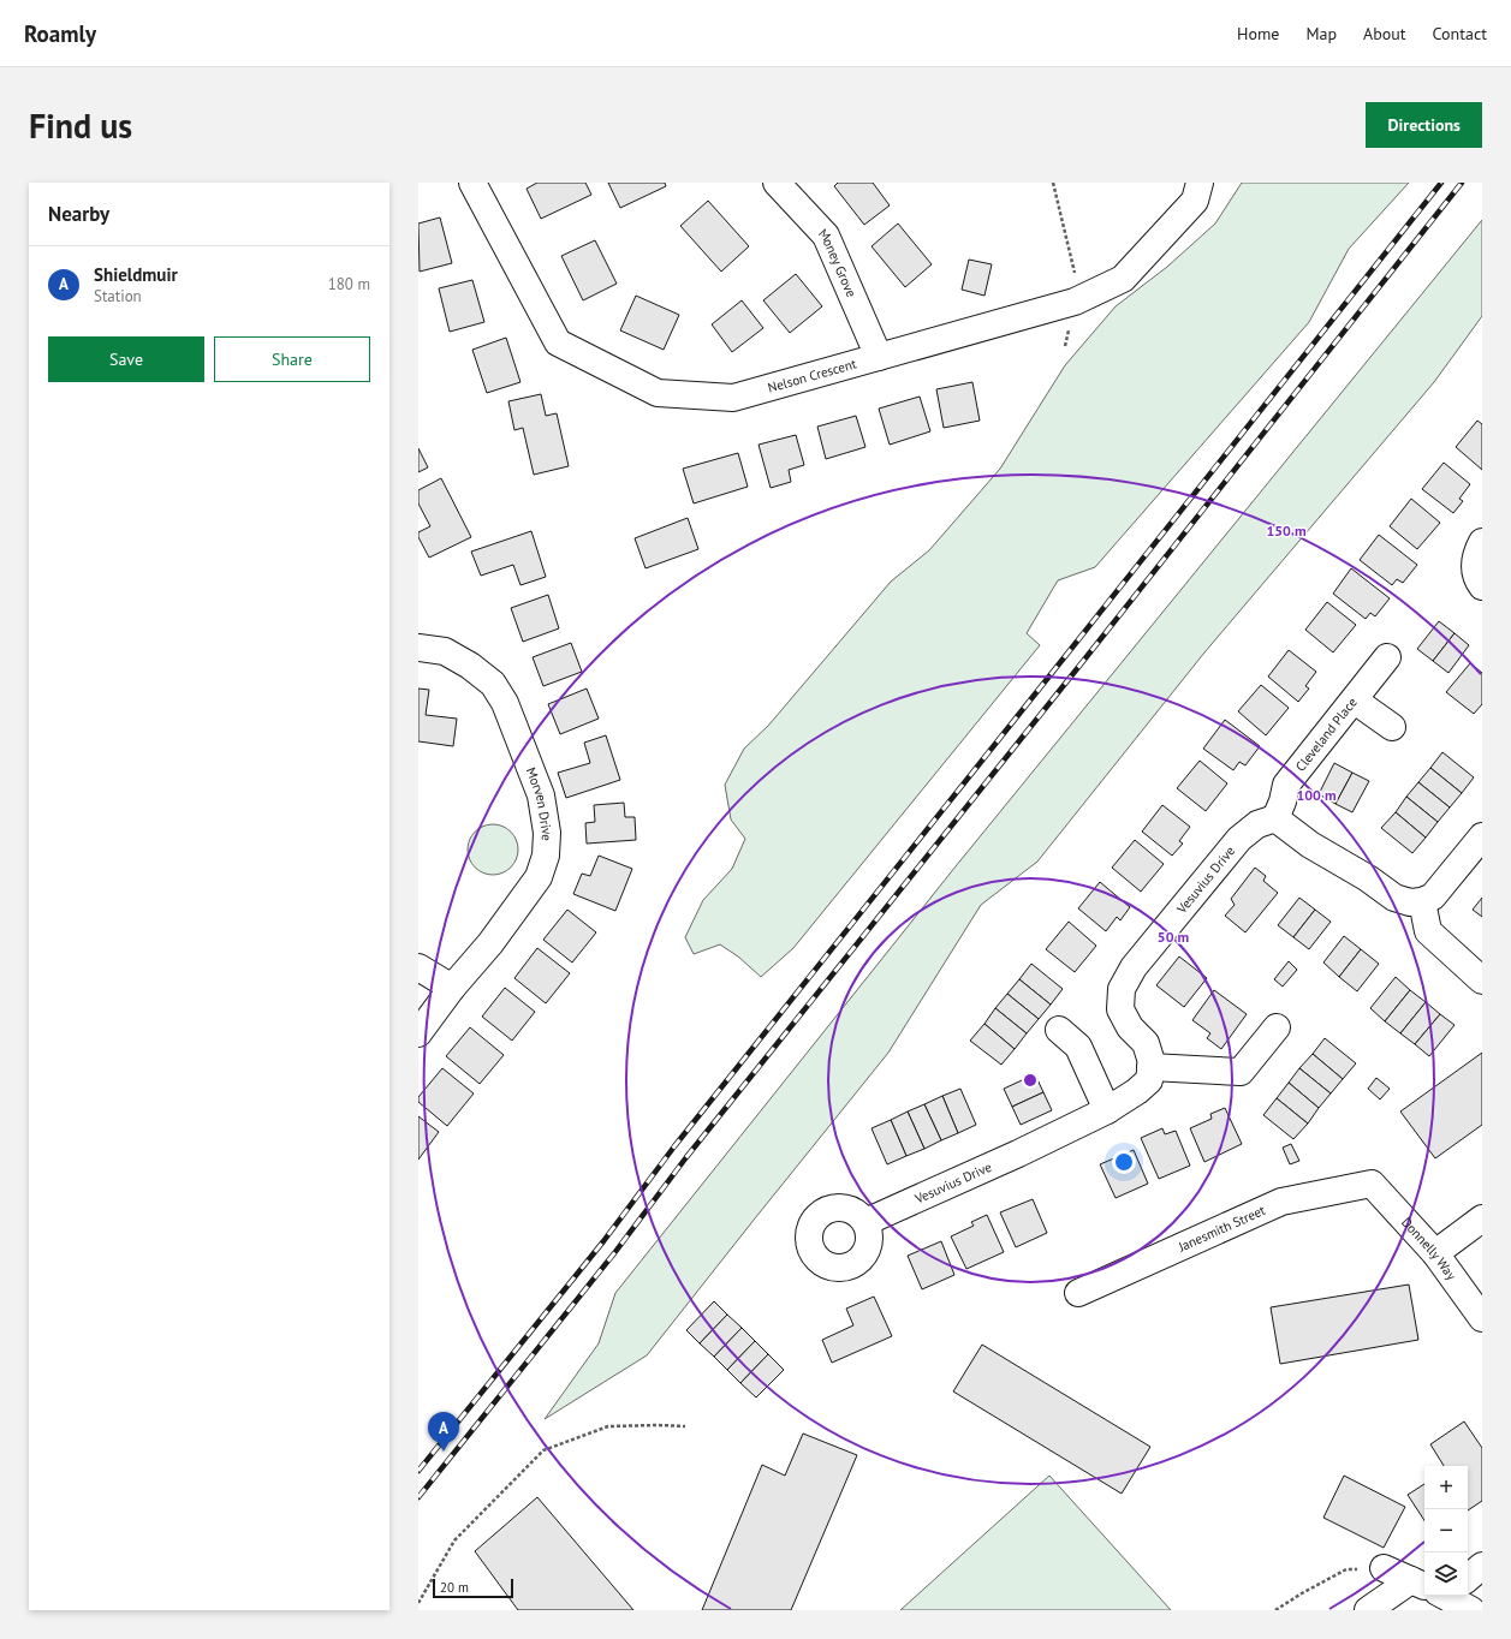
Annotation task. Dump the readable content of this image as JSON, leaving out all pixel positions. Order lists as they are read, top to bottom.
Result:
{
  "streets": {
    "street": [
      "Money Grove",
      "Nelson Crescent",
      "Cleveland Place",
      "Morven Drive",
      "Vesuvius Drive",
      "Janesmith Street",
      "Donnelly Way"
    ]
  },
  "crossings": [
    ["Money Grove", "Nelson Crescent"],
    ["Cleveland Place", "Vesuvius Drive"],
    ["Janesmith Street", "Donnelly Way"]
  ],
  "scale_bar": "20 m",
  "page": {
    "header": "Roamly",
    "nav": [
      "Home",
      "Map",
      "About",
      "Contact"
    ],
    "buttons": [
      "Directions",
      ["Save", "Share"]
    ],
    "title": "Find us",
    "heading": "Nearby",
    "list": [
      {
        "mark": "A",
        "name": "Shieldmuir",
        "note": "Station",
        "value": "180 m"
      }
    ],
    "pins": "A",
    "map_buttons": ["+", "−"],
    "scale": "20 m"
  },
  "rings": ["150 m", "100 m", "50 m"]
}
